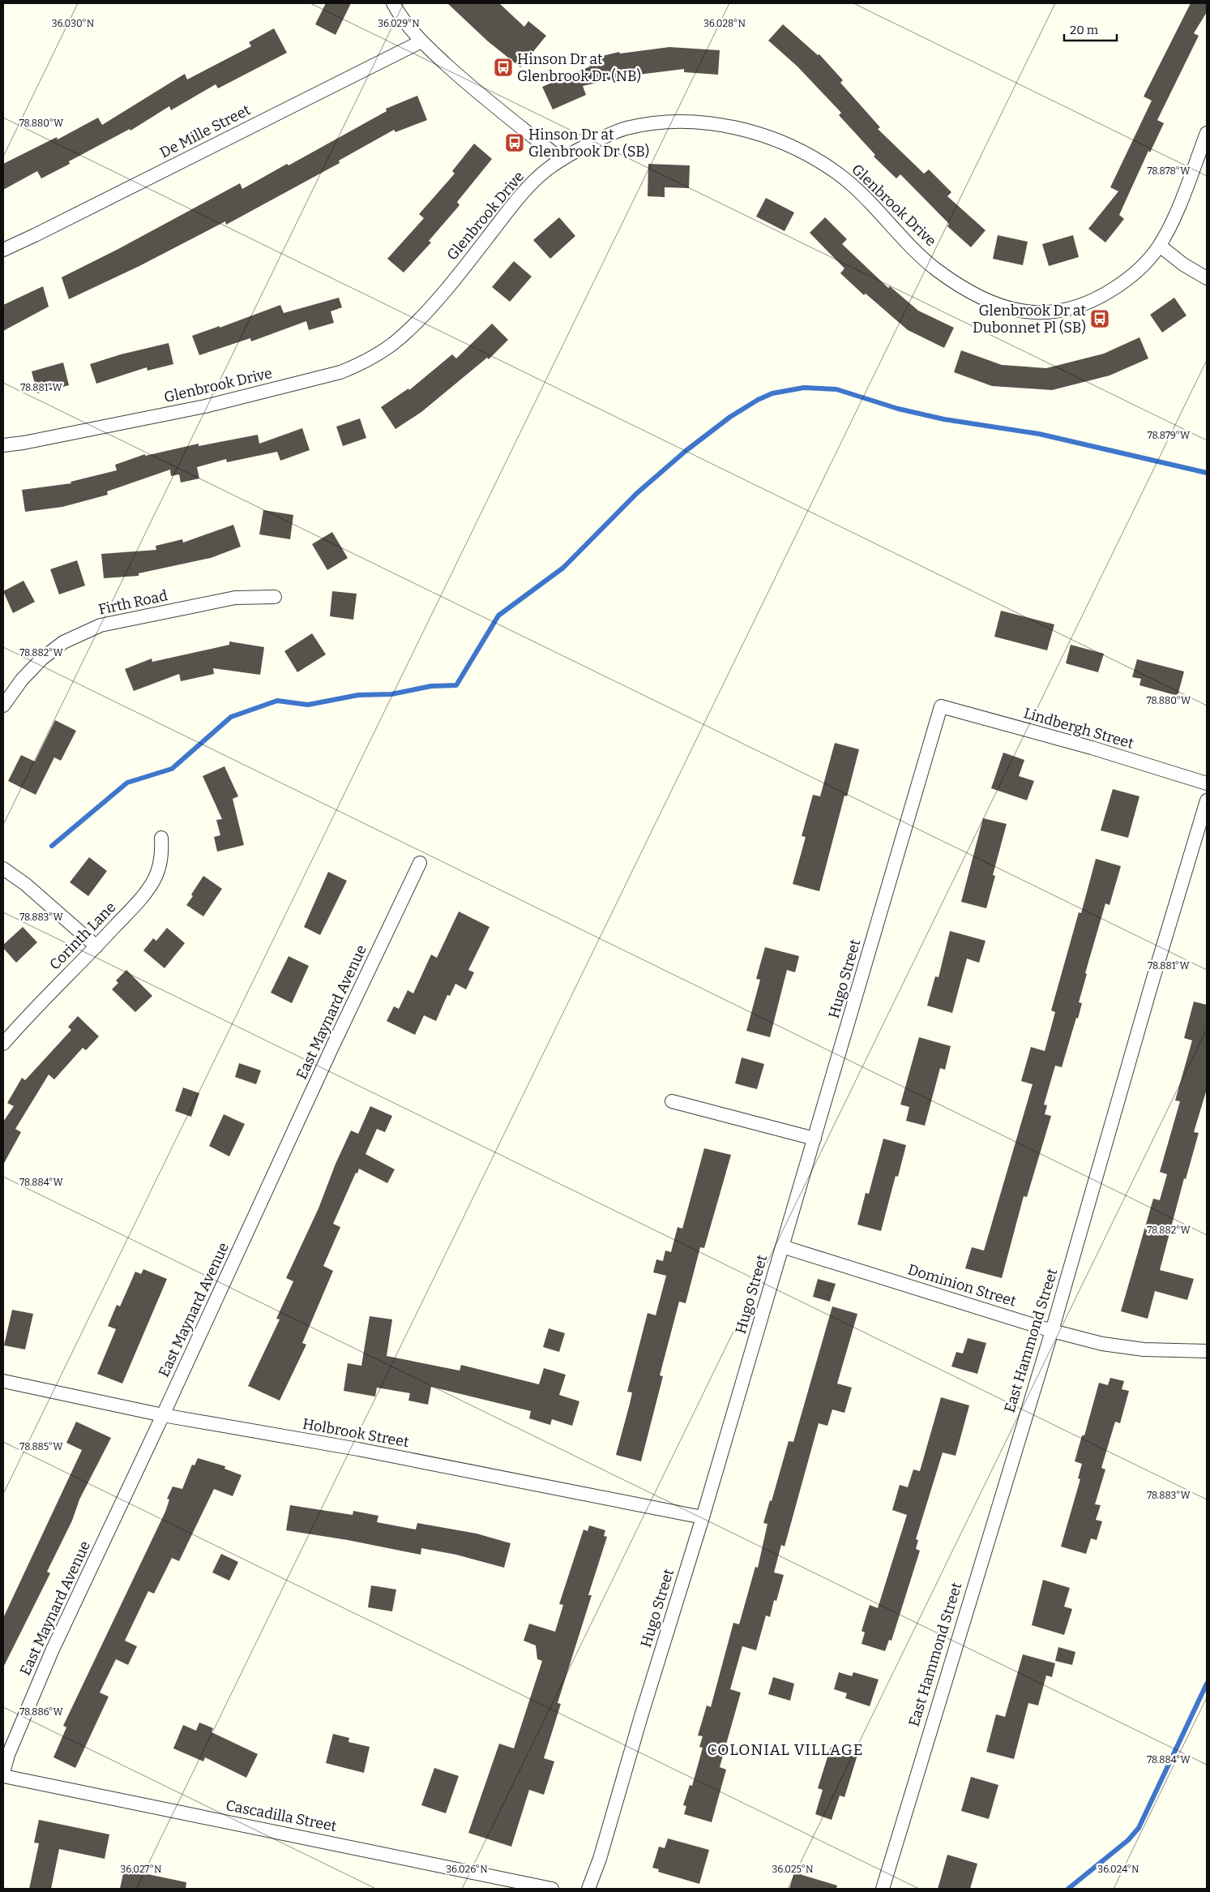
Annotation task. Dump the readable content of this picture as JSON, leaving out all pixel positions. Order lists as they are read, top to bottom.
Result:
{
  "streets": {
    "street": [
      "De Mille Street",
      "Glenbrook Drive",
      "Firth Road",
      "Lindbergh Street",
      "Corinth Lane",
      "Hugo Street",
      "East Maynard Avenue",
      "Dominion Street",
      "East Hammond Street",
      "Holbrook Street",
      "Cascadilla Street"
    ]
  },
  "crossings": [
    ["Lindbergh Street", "Hugo Street"],
    ["Hugo Street", "Dominion Street"],
    ["Hugo Street", "Holbrook Street"],
    ["East Maynard Avenue", "Holbrook Street"],
    ["East Maynard Avenue", "Cascadilla Street"],
    ["Dominion Street", "East Hammond Street"]
  ],
  "districts": ["COLONIAL VILLAGE"],
  "places": {
    "bus stop": ["Hinson Dr at Glenbrook Dr (NB)", "Hinson Dr at Glenbrook Dr (SB)", "Glenbrook Dr at Dubonnet Pl (SB)"]
  },
  "scale_bar": "20 m",
  "coordinates": [
    "36.029°N",
    "36.028°N",
    "36.030°N",
    "78.880°W",
    "78.878°W",
    "78.881°W",
    "78.879°W",
    "78.882°W",
    "78.883°W",
    "78.884°W",
    "78.885°W",
    "78.886°W",
    "36.027°N",
    "36.026°N",
    "36.025°N",
    "36.024°N"
  ]
}
